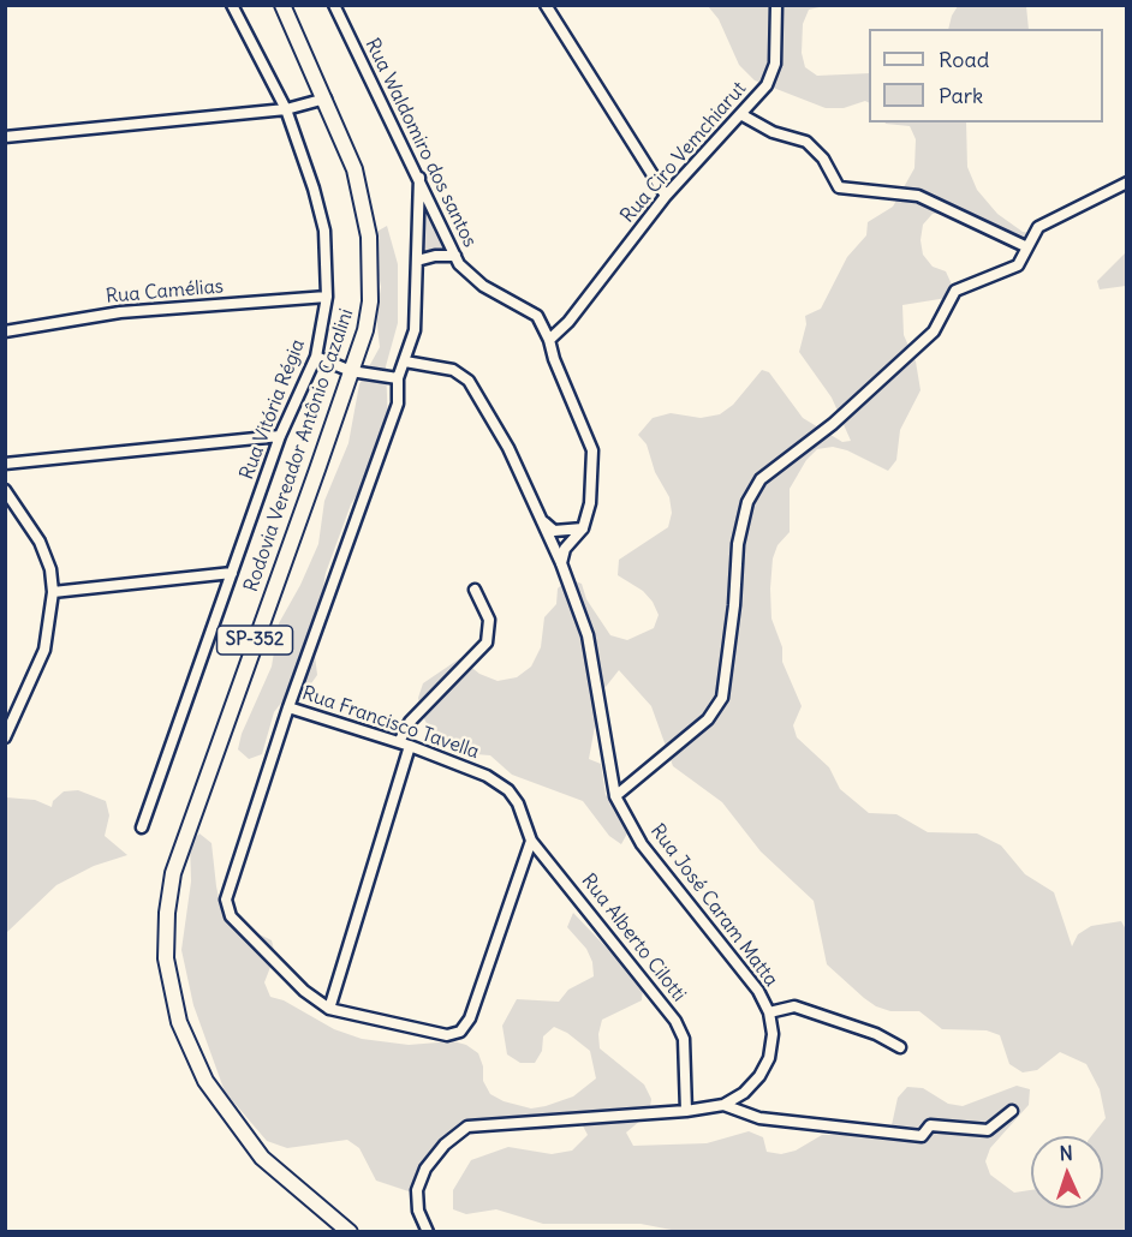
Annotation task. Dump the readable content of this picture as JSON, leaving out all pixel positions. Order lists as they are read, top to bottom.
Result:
{
  "streets": {
    "main road": ["Rodovia Vereador Antônio Cazalini", "SP-352"],
    "street": [
      "Rua Waldomiro dos santos",
      "Rua Ciro Vemchiarut",
      "Rua Camélias",
      "Rua Vitória Régia",
      "Rua Francisco Tavella",
      "Rua José Caram Matta",
      "Rua Alberto Cilotti"
    ]
  },
  "crossings": [
    ["Rua Waldomiro dos santos", "Rua Ciro Vemchiarut"],
    ["Rua Camélias", "Rua Vitória Régia"],
    ["Rua Francisco Tavella", "Rua Alberto Cilotti"],
    ["Rua José Caram Matta", "Rua Alberto Cilotti"]
  ],
  "legend": ["Road", "Park"],
  "north": "top"
}
